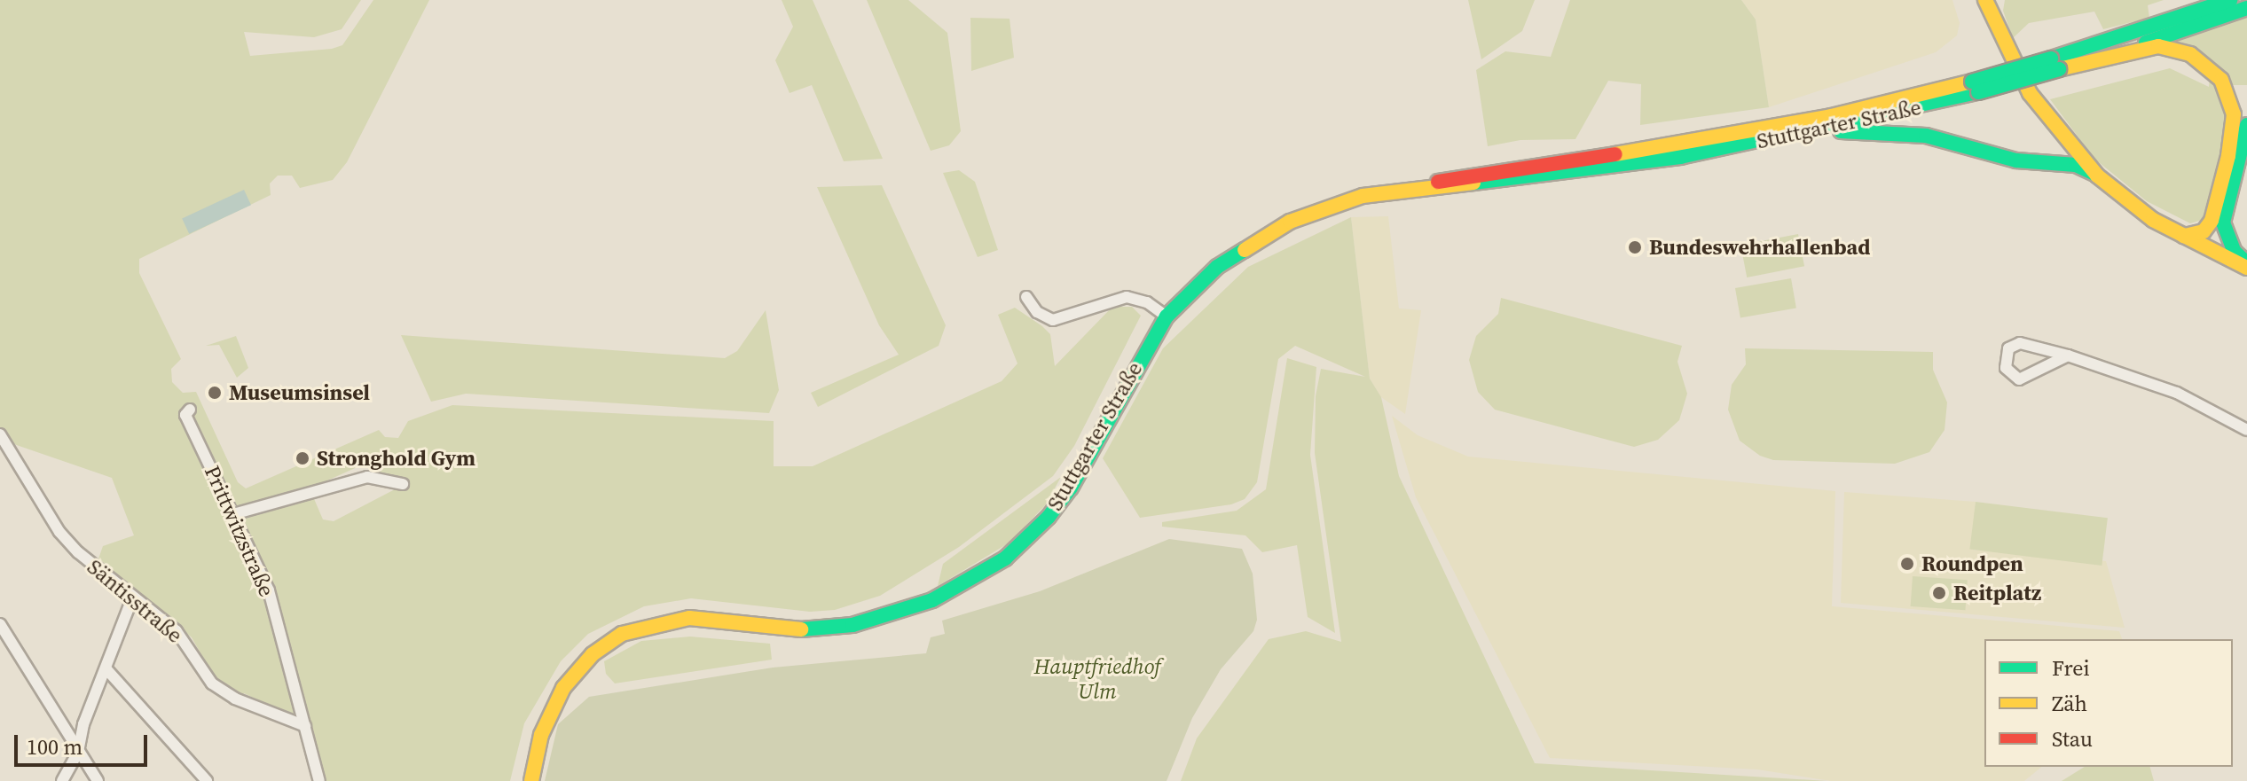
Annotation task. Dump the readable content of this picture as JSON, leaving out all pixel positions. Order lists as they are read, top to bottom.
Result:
{
  "streets": {
    "main road": ["Stuttgarter Straße"],
    "street": ["Prittwitzstraße", "Säntisstraße"]
  },
  "crossings": [
    ["Prittwitzstraße", "Säntisstraße"]
  ],
  "parks": ["Hauptfriedhof Ulm"],
  "places": [
    "Bundeswehrhallenbad",
    "Museumsinsel",
    "Stronghold Gym",
    "Roundpen",
    "Reitplatz"
  ],
  "legend": ["Frei", "Zäh", "Stau"],
  "scale_bar": "100 m"
}
